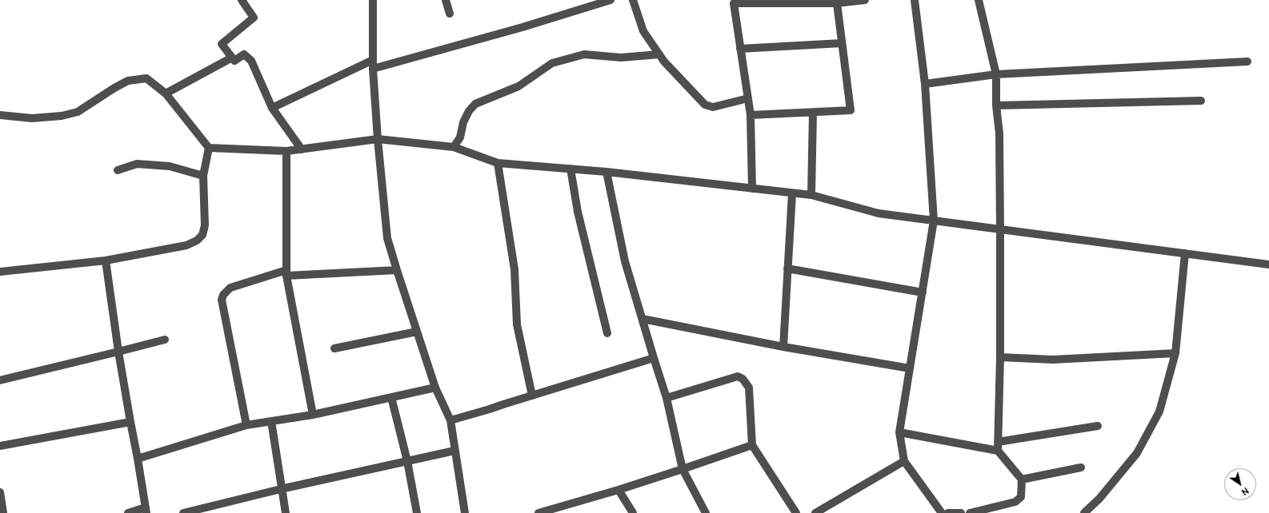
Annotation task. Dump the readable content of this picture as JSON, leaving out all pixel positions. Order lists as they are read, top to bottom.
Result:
{
  "north": "bottom right"
}
